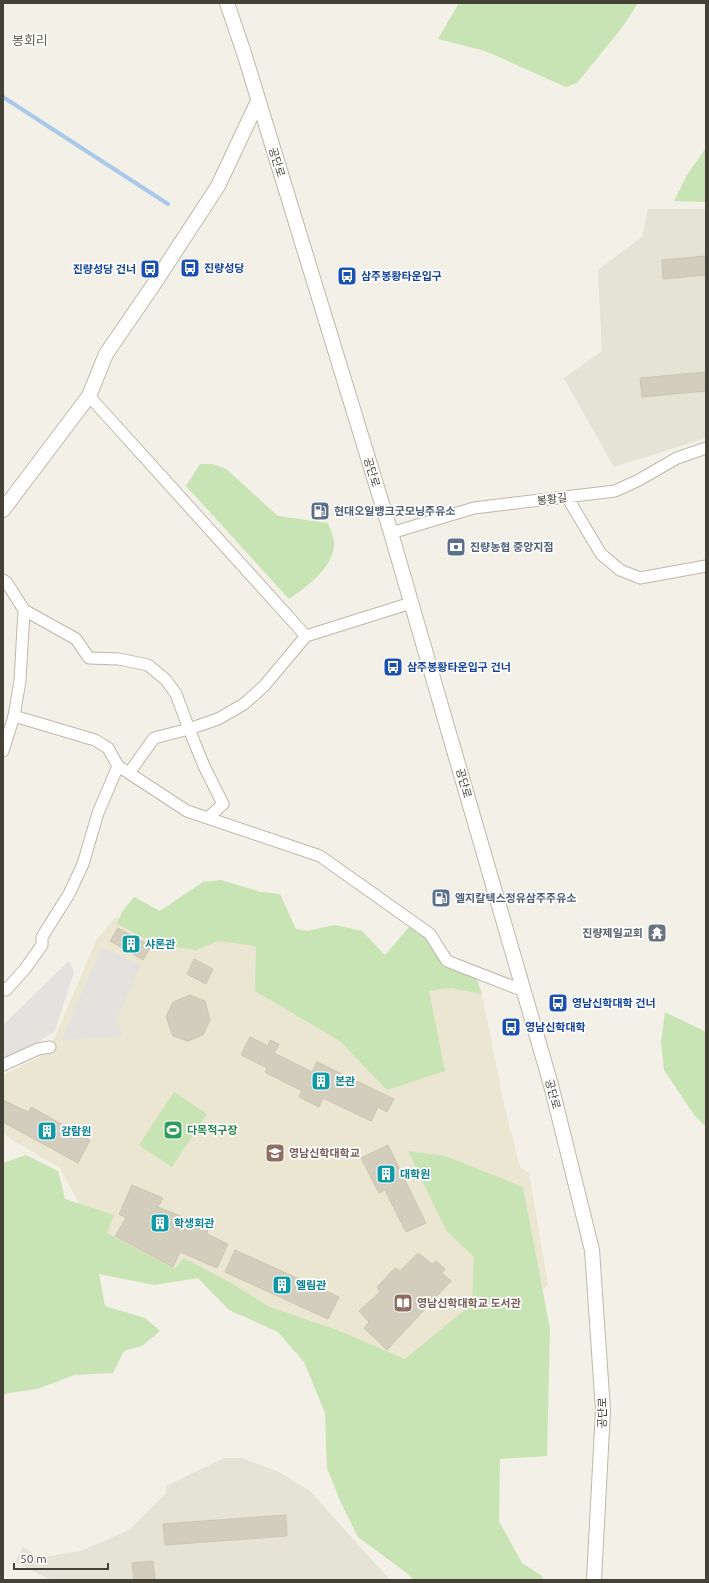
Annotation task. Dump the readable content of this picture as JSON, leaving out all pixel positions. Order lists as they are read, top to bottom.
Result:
{
  "streets": {
    "street": ["공단로", "봉황길"]
  },
  "crossings": [
    ["공단로", "봉황길"]
  ],
  "districts": ["봉회리"],
  "places": {
    "bus stop": [
      "진량성당",
      "진량성당 건너",
      "삼주봉황타운입구",
      "삼주봉황타운입구 건너",
      "영남신학대학 건너",
      "영남신학대학"
    ],
    "fuel station": ["현대오일뱅크굿모닝주유소", "엘지칼텍스정유삼주주유소"],
    "bank": ["진량농협 중앙지점"],
    "temple": ["진량제일교회"],
    "building": [
      "샤론관",
      "본관",
      "감람원",
      "대학원",
      "학생회관",
      "엘림관"
    ],
    "sports": ["다목적구장"],
    "school or university": ["영남신학대학교"],
    "library": ["영남신학대학교 도서관"]
  },
  "scale_bar": "50 m"
}
